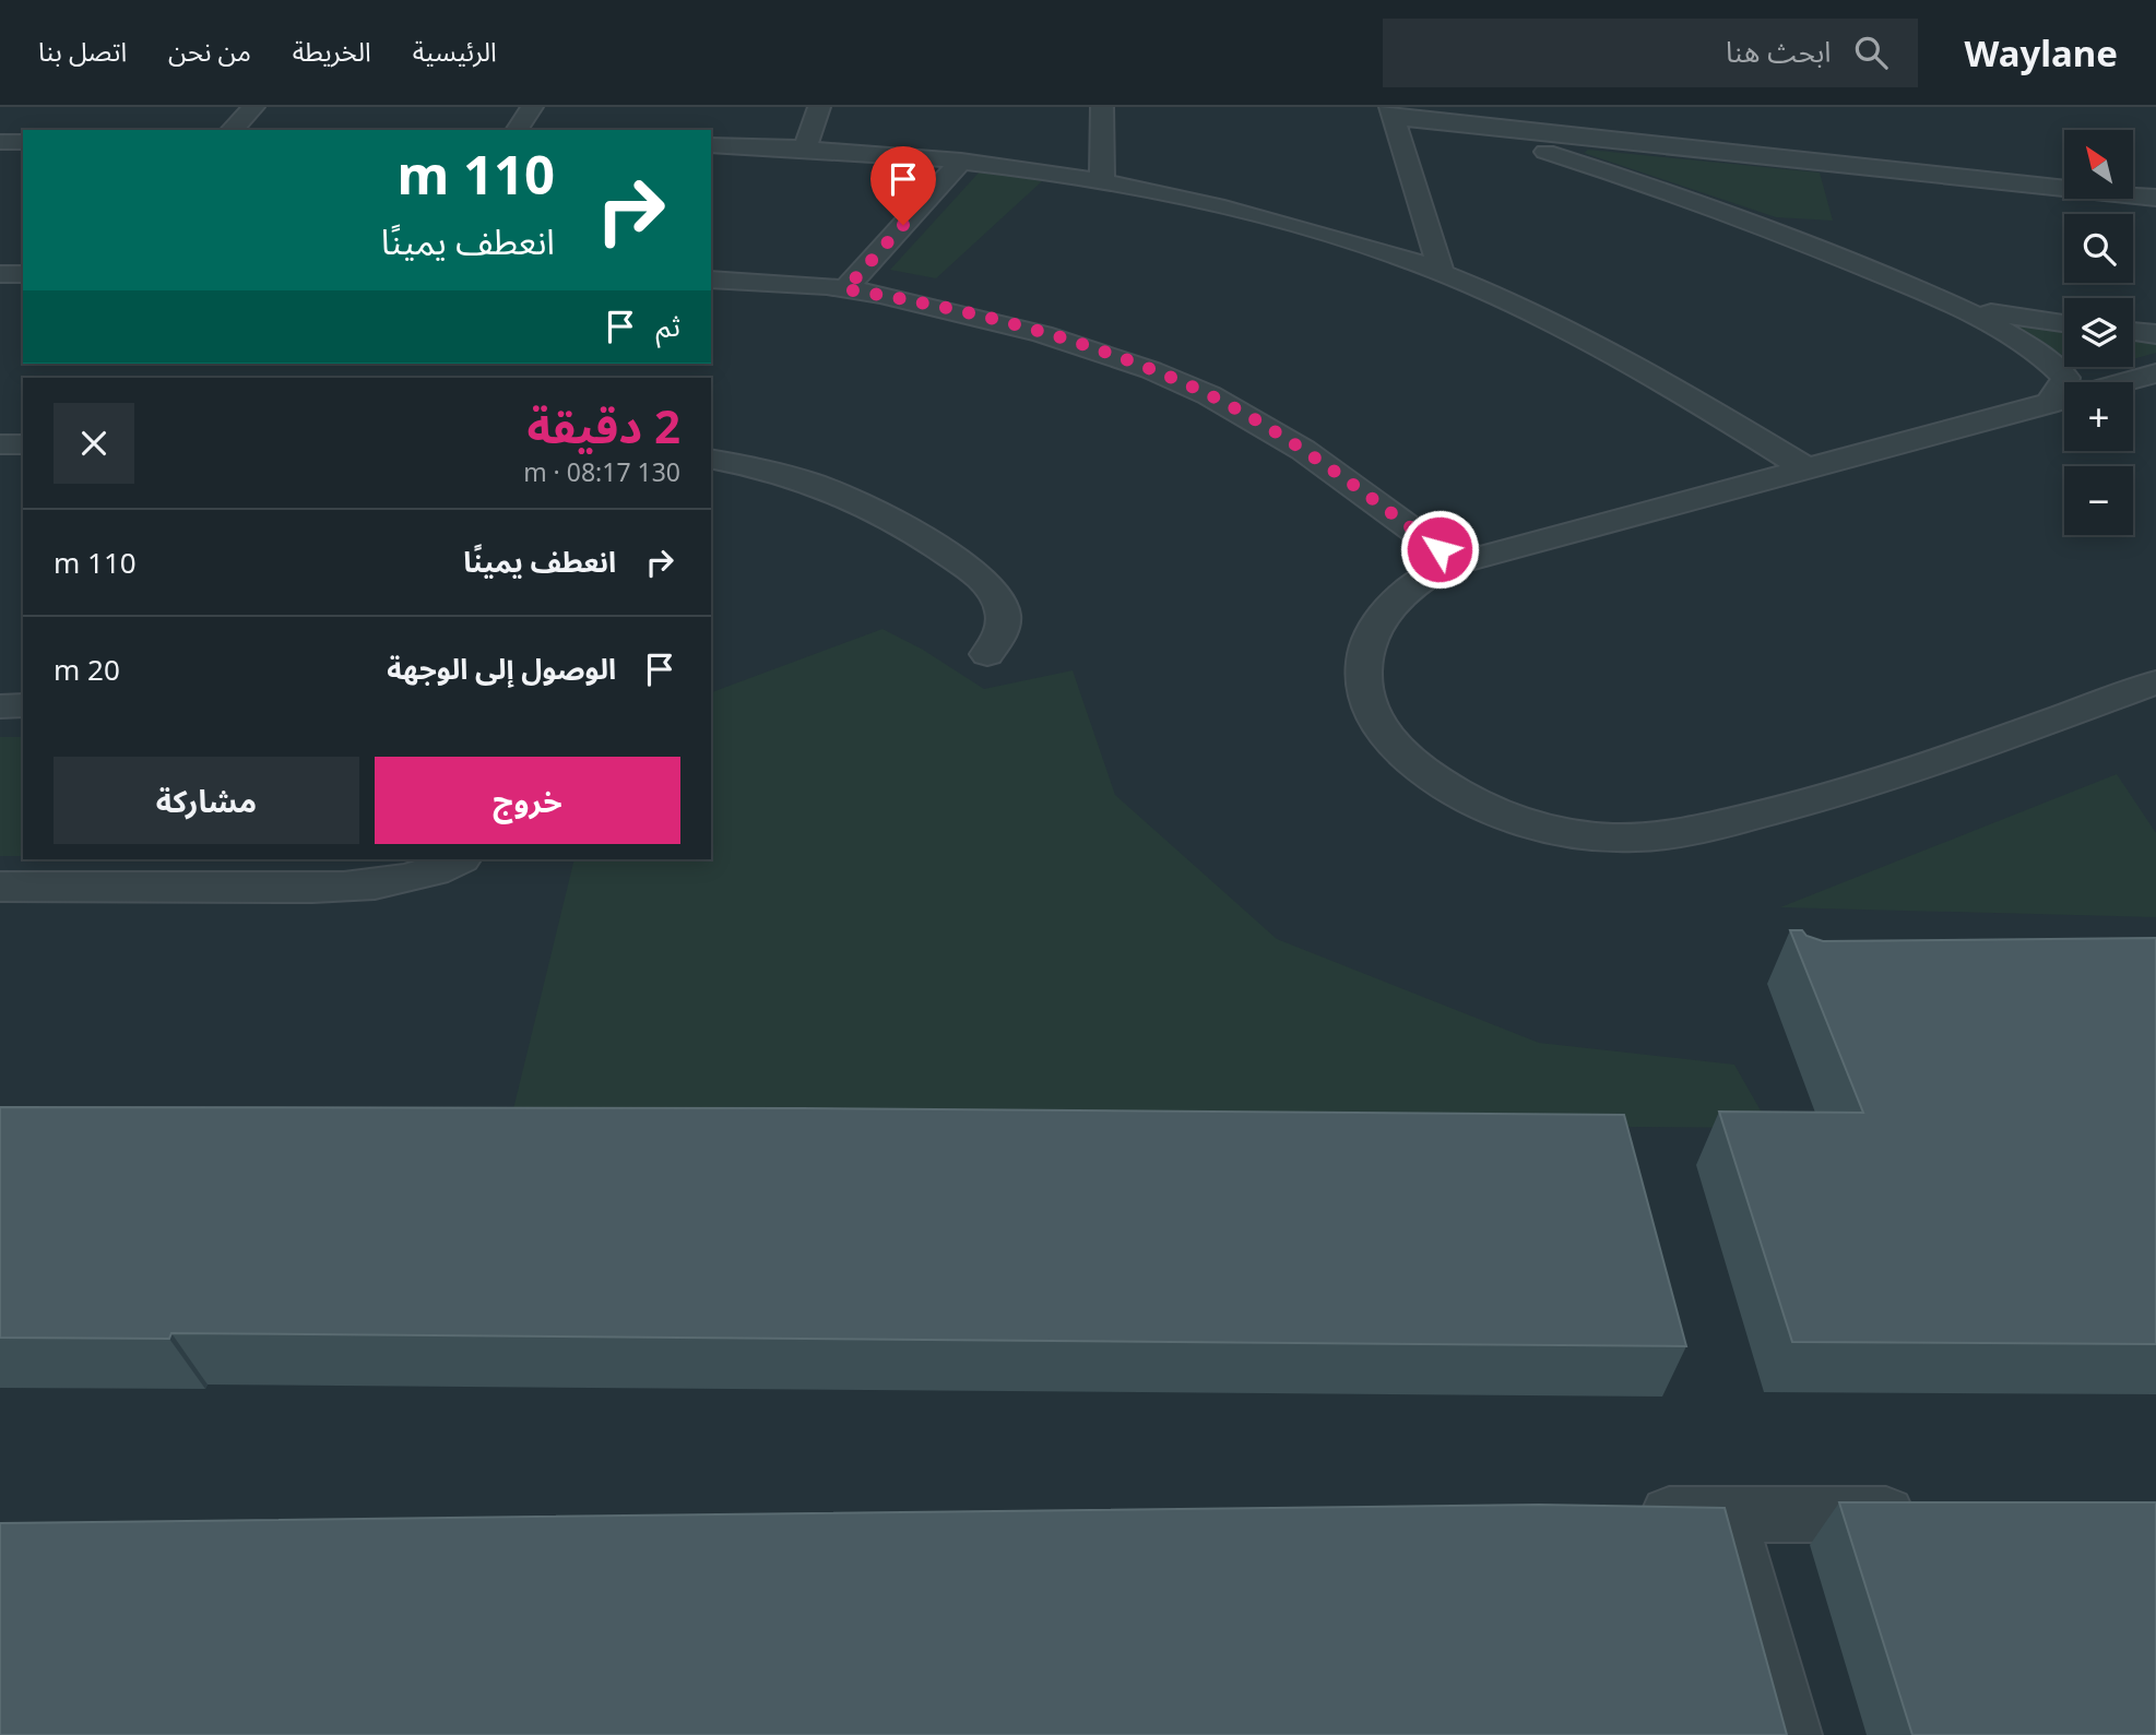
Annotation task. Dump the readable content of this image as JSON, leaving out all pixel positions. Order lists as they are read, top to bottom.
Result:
{
  "north": "top left",
  "page": {
    "header": "Waylane",
    "search": "ابحث هنا",
    "nav": [
      "الرئيسية",
      "الخريطة",
      "من نحن",
      "اتصل بنا"
    ],
    "map_buttons": ["+", "−"],
    "turn": ["110 m", "انعطف يمينًا"],
    "then": "ثم",
    "heading": ["2 دقيقة", "130 m · 08:17"],
    "list": [
      {
        "name": "انعطف يمينًا",
        "value": "110 m"
      },
      {
        "name": "الوصول إلى الوجهة",
        "value": "20 m"
      }
    ],
    "buttons": ["خروج", "مشاركة"]
  }
}
